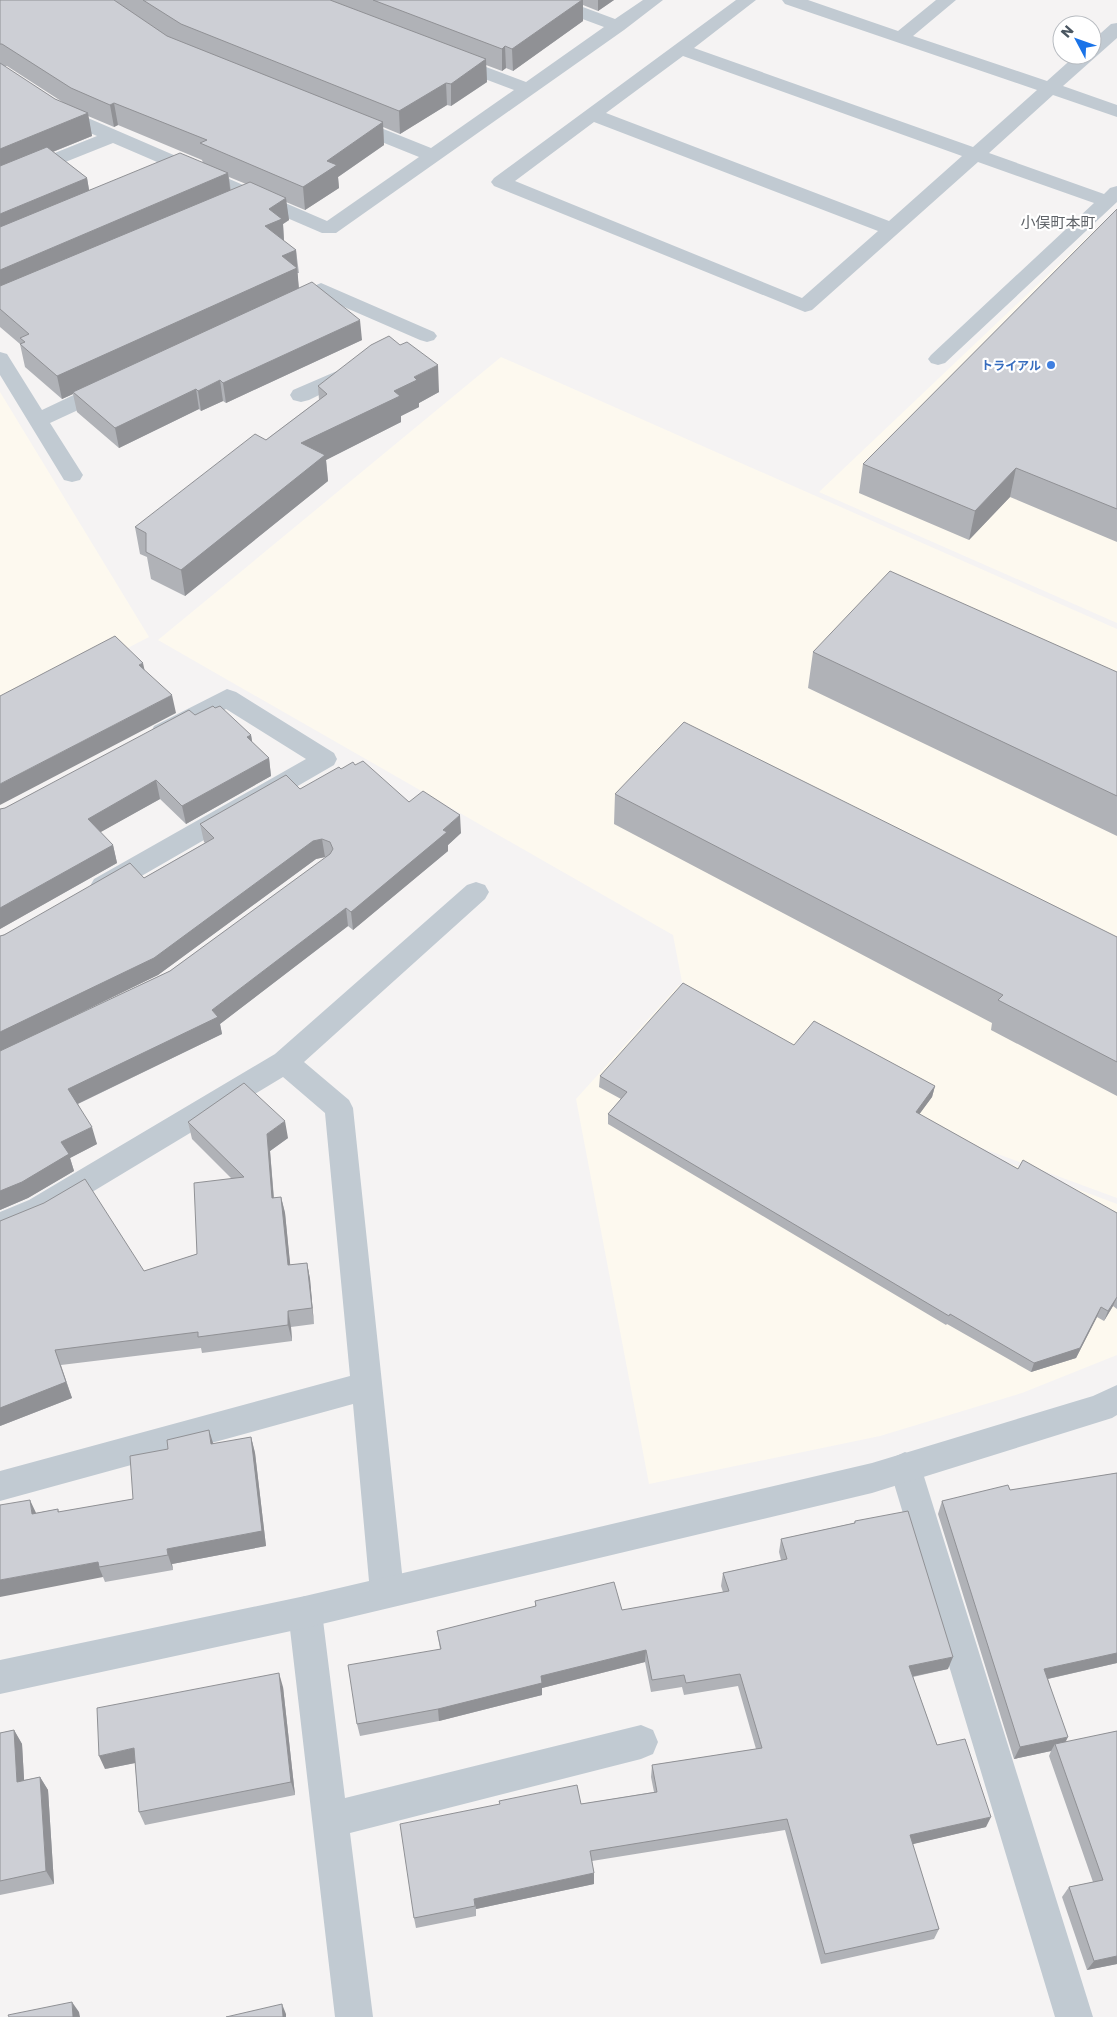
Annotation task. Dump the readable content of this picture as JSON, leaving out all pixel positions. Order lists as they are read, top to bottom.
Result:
{
  "districts": ["小俣町本町"],
  "places": ["トライアル"],
  "north": "top left"
}
